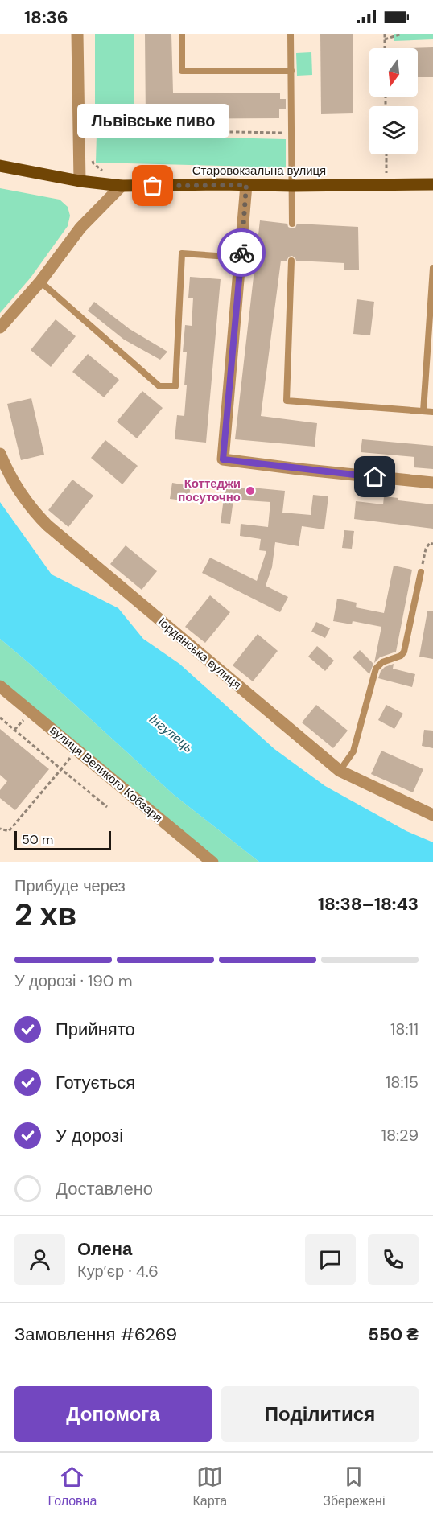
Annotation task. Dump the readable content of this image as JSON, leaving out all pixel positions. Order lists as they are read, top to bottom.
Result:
{
  "streets": {
    "main road": ["Старовокзальна вулиця"],
    "street": ["Іорданська вулиця", "вулиця Великого Кобзаря"]
  },
  "water": ["Інгулець"],
  "places": ["Львівське пиво", "Коттеджи посуточно"],
  "scale_bar": "50 m",
  "north": "bottom",
  "page": {
    "status": "18:36",
    "bubble": "Львівське пиво",
    "scale": "50 m",
    "heading": ["2 хв", "Прибуде через", "18:38–18:43"],
    "panel": [
      "Олена",
      "Кур’єр · 4.6",
      "Замовлення #6269",
      "550 ₴"
    ],
    "bar": "У дорозі · 190 m",
    "list": [
      ["Прийнято", "18:11"],
      ["Готується", "18:15"],
      ["У дорозі", "18:29"],
      "Доставлено"
    ],
    "buttons": ["Допомога", "Поділитися"],
    "tabs": ["Головна", "Карта", "Збережені"]
  }
}
